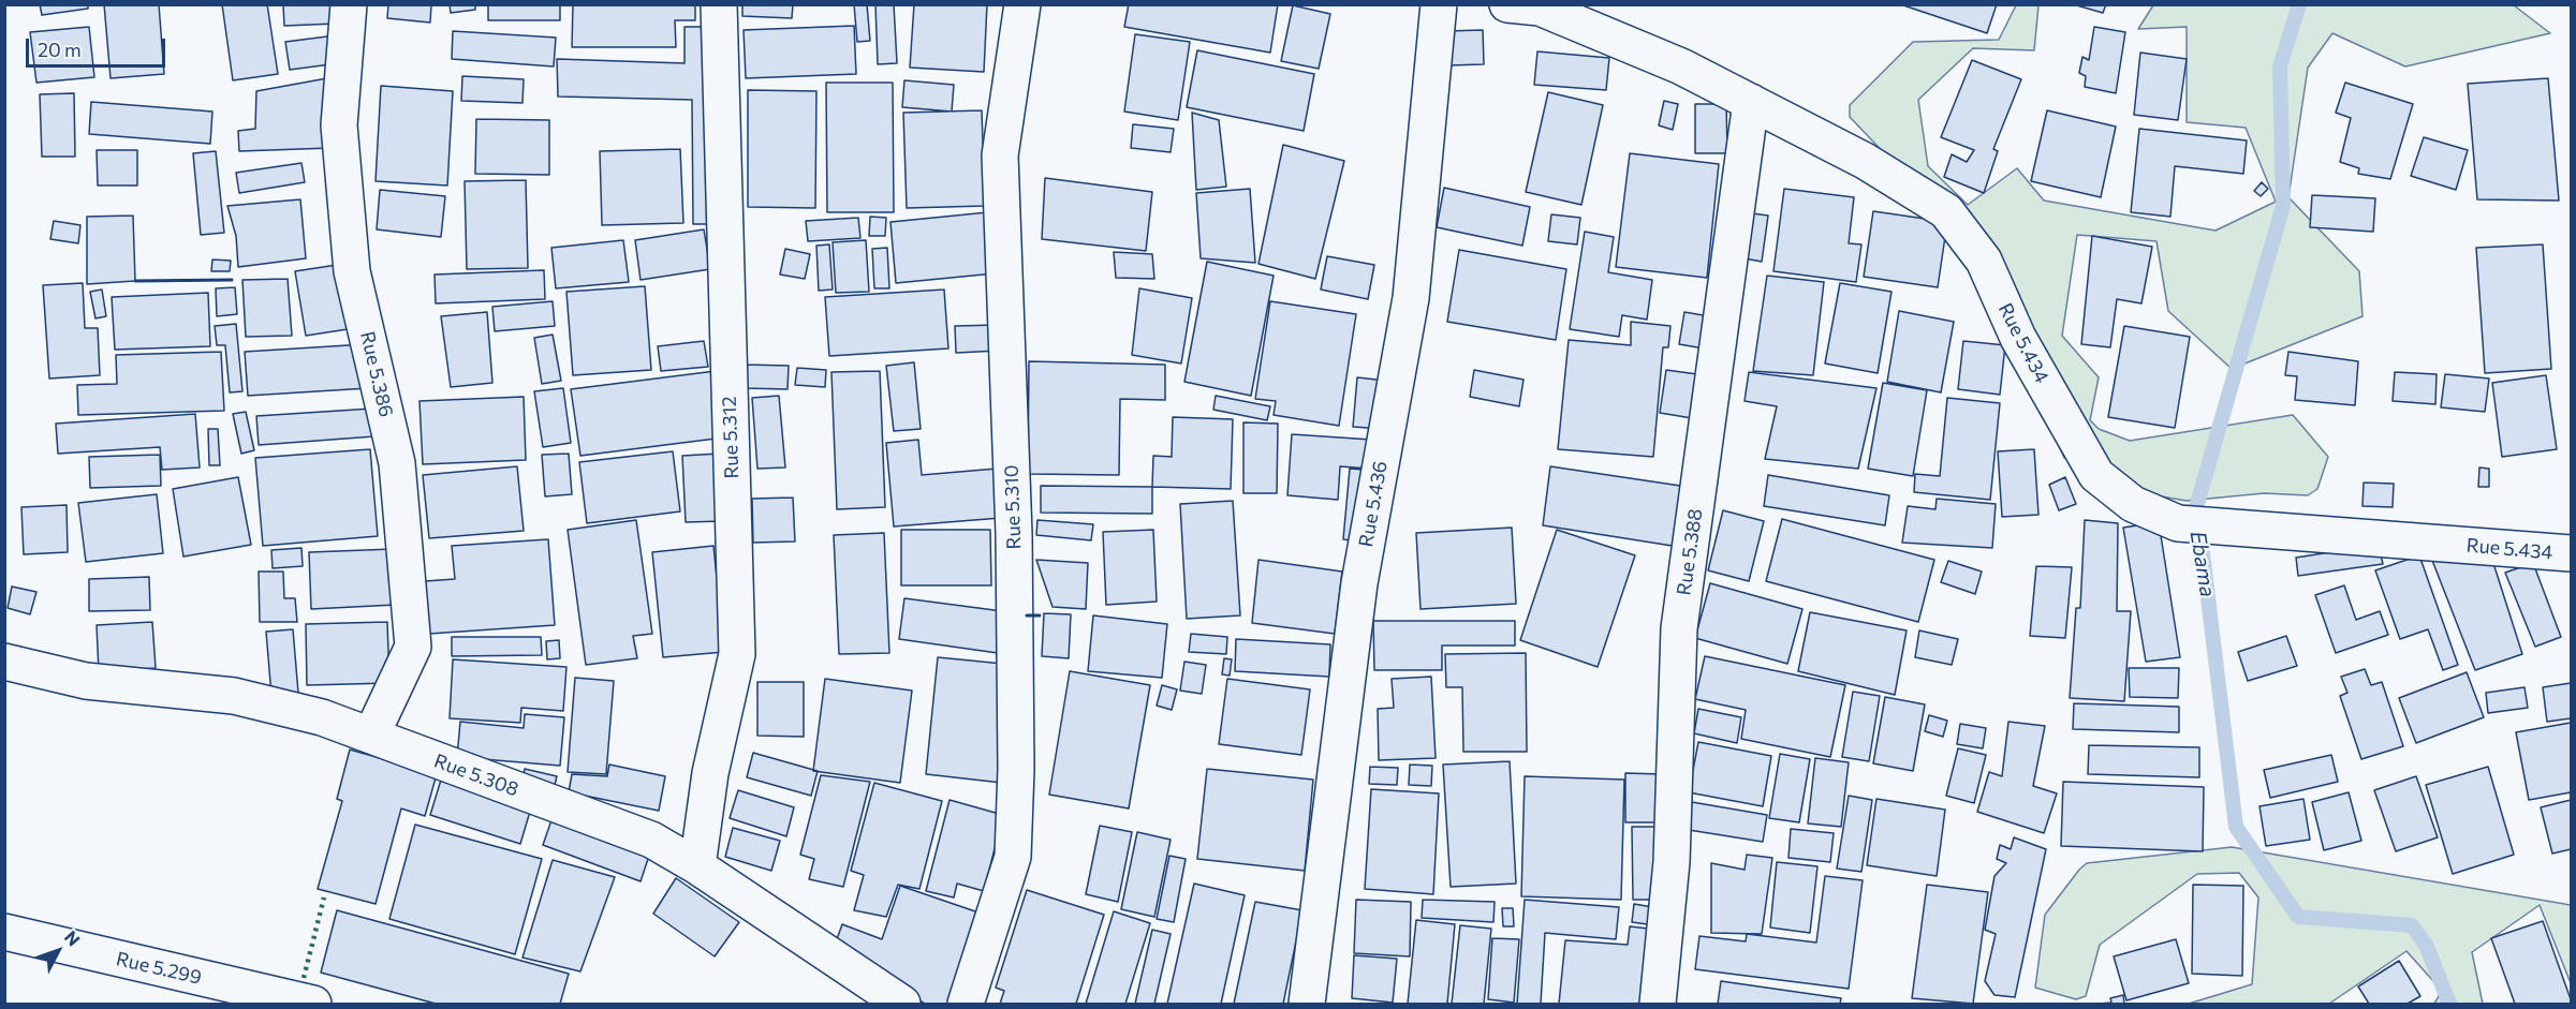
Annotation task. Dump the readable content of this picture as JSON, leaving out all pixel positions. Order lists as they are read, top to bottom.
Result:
{
  "streets": {
    "street": [
      "Rue 5.434",
      "Rue 5.386",
      "Rue 5.312",
      "Rue 5.436",
      "Rue 5.310",
      "Rue 5.388",
      "Rue 5.308",
      "Rue 5.299"
    ]
  },
  "crossings": [
    ["Rue 5.434", "Rue 5.388"],
    ["Rue 5.386", "Rue 5.308"],
    ["Rue 5.312", "Rue 5.308"]
  ],
  "water": ["Ebama"],
  "scale_bar": "20 m",
  "north": "top right"
}
